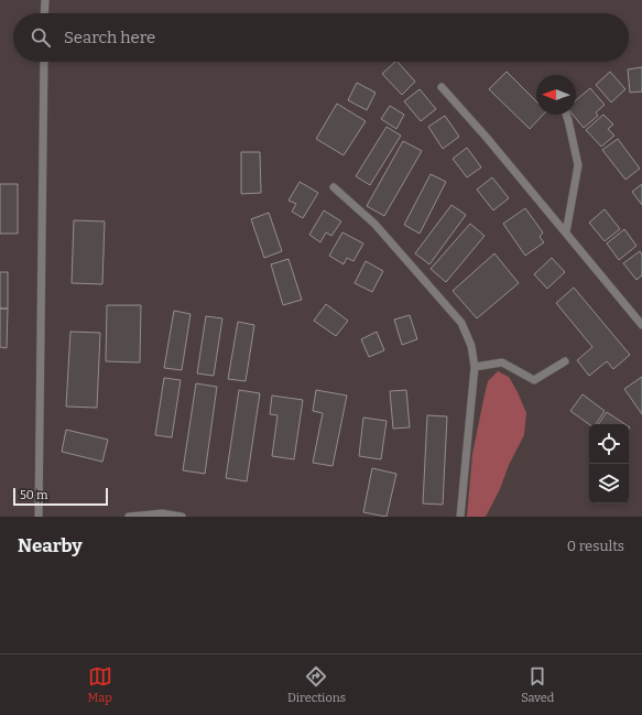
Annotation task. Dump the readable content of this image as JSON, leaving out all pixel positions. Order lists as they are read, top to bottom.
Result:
{
  "scale_bar": "50 m",
  "north": "left",
  "page": {
    "search": "Search here",
    "scale": "50 m",
    "heading": ["Nearby", "0 results"],
    "nav": ["Map", "Directions", "Saved"]
  }
}
